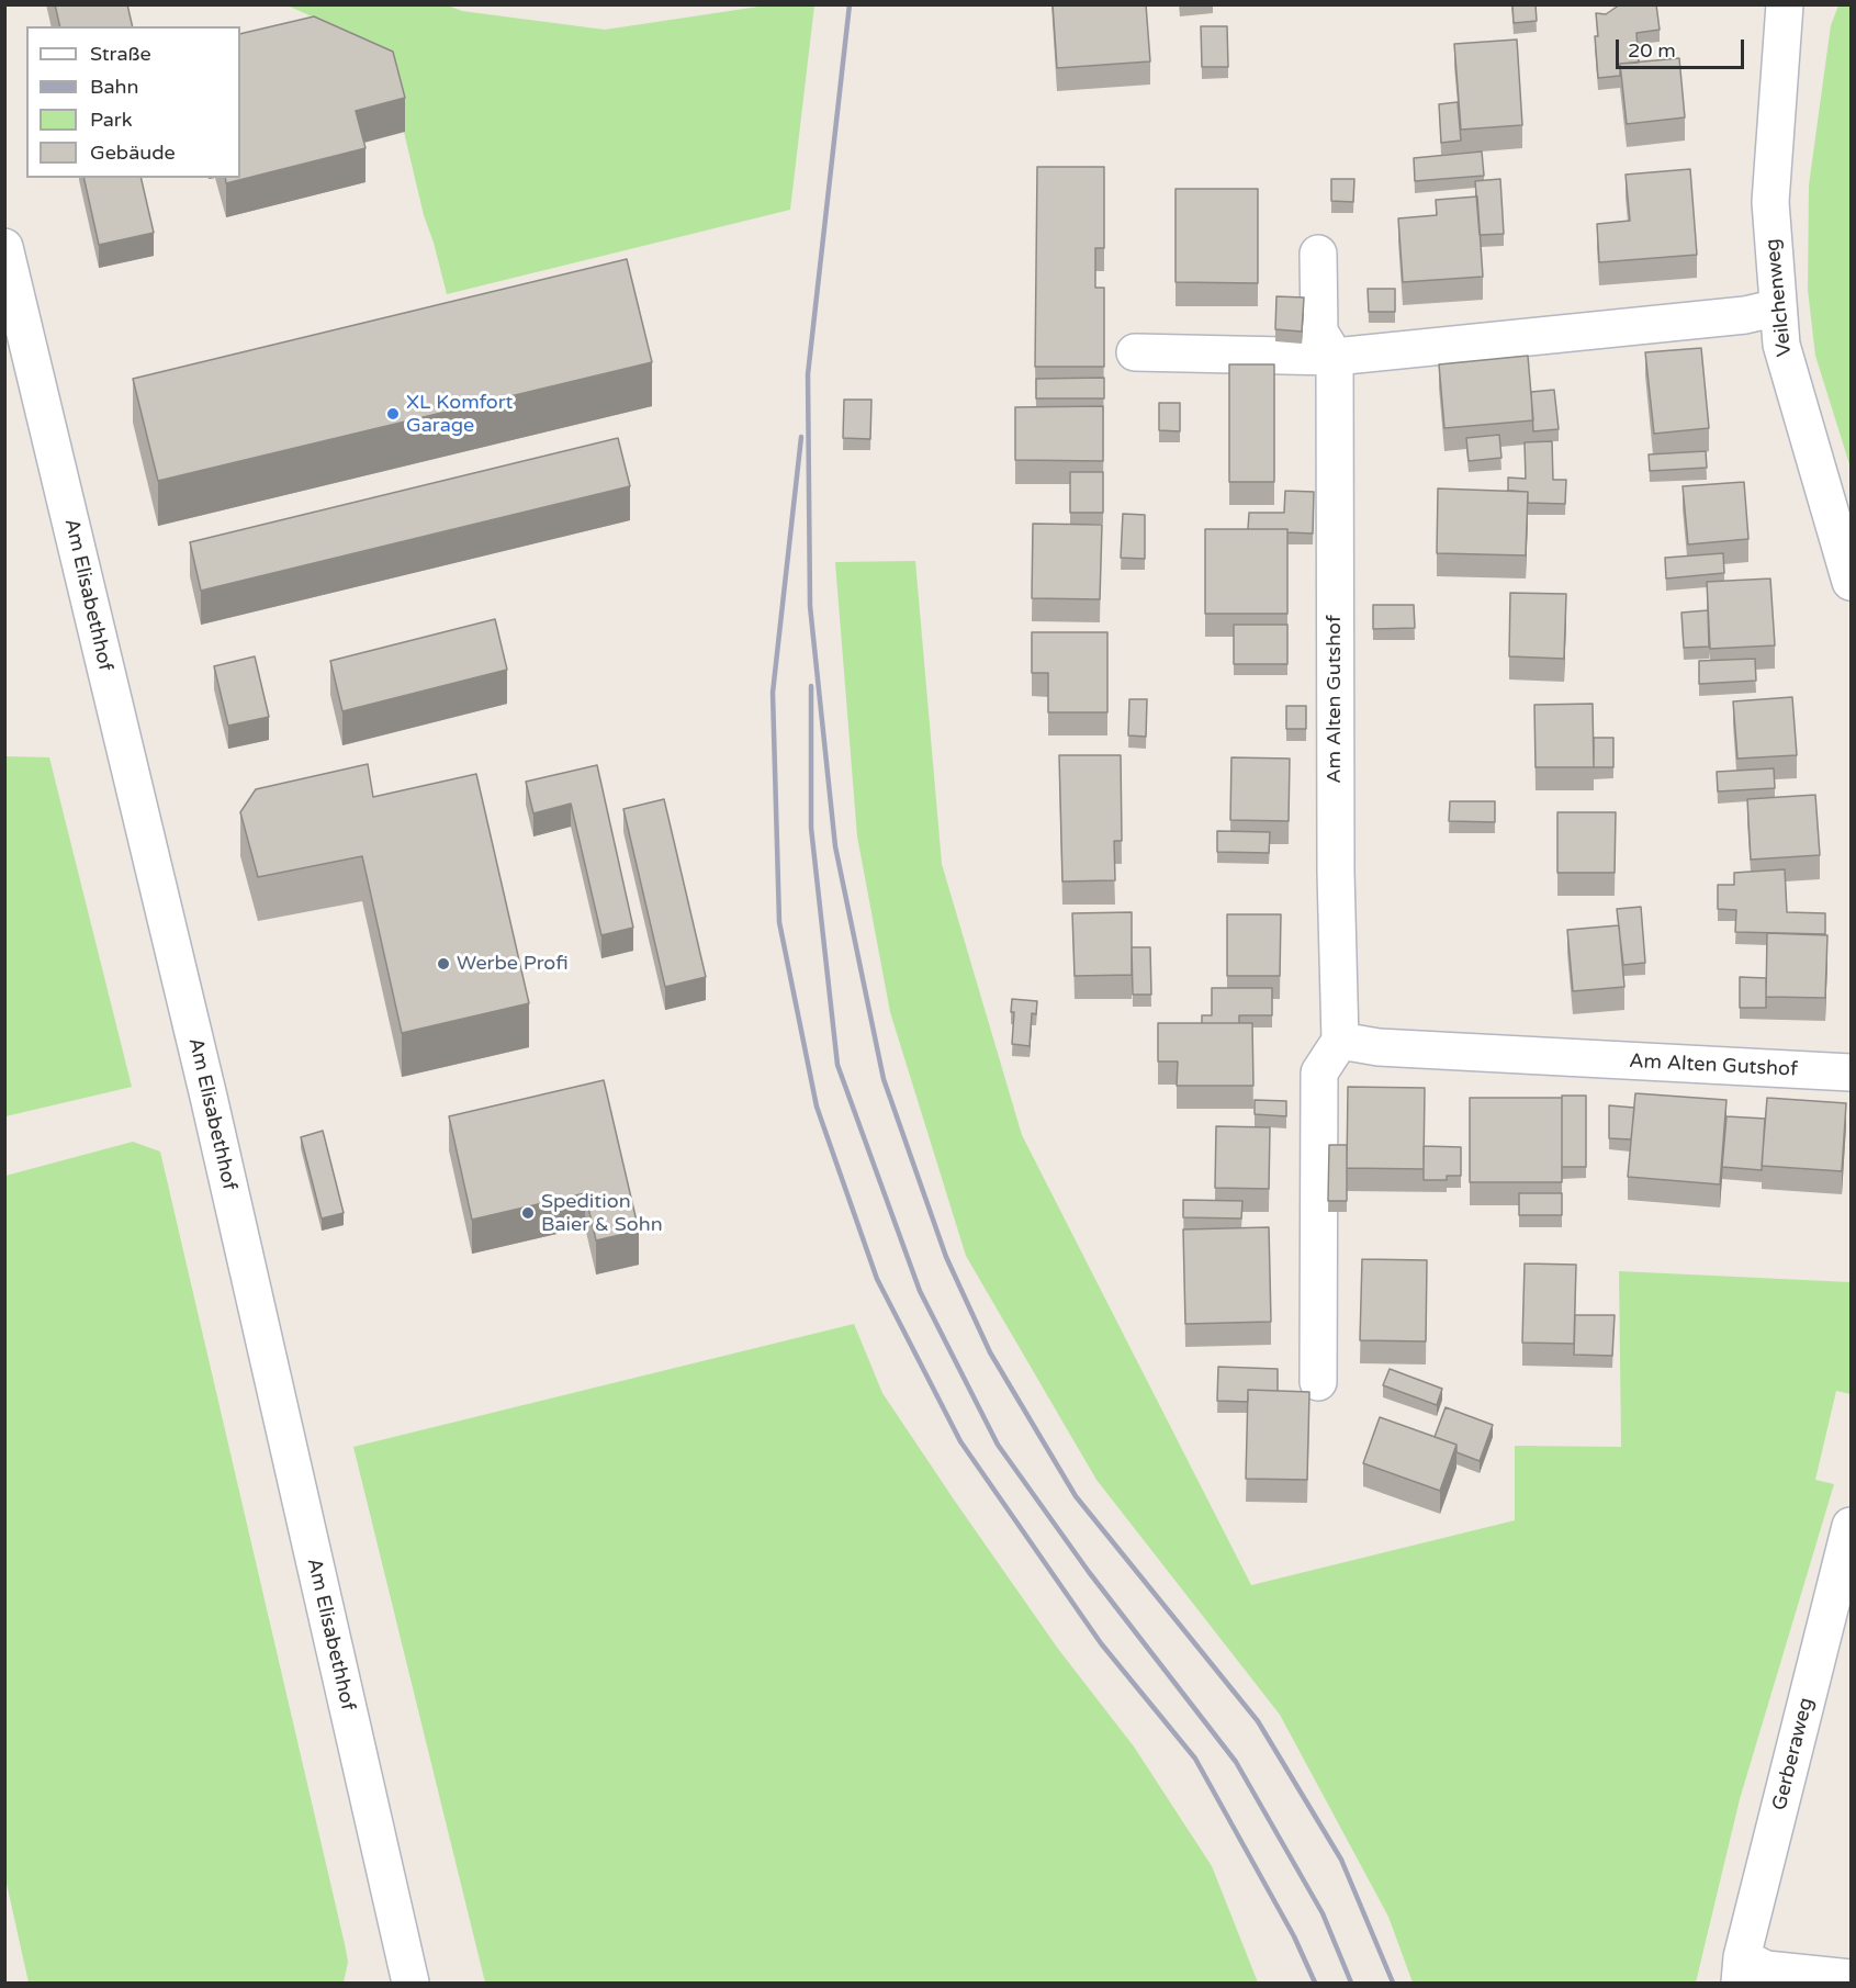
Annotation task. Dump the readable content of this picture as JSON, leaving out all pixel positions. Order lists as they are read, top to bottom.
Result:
{
  "streets": {
    "street": [
      "Veilchenweg",
      "Am Elisabethhof",
      "Am Alten Gutshof",
      "Gerberaweg"
    ]
  },
  "places": ["XL Komfort Garage", "Werbe Profi", "Spedition Baier & Sohn"],
  "legend": [
    "Straße",
    "Bahn",
    "Park",
    "Gebäude"
  ],
  "scale_bar": "20 m"
}
